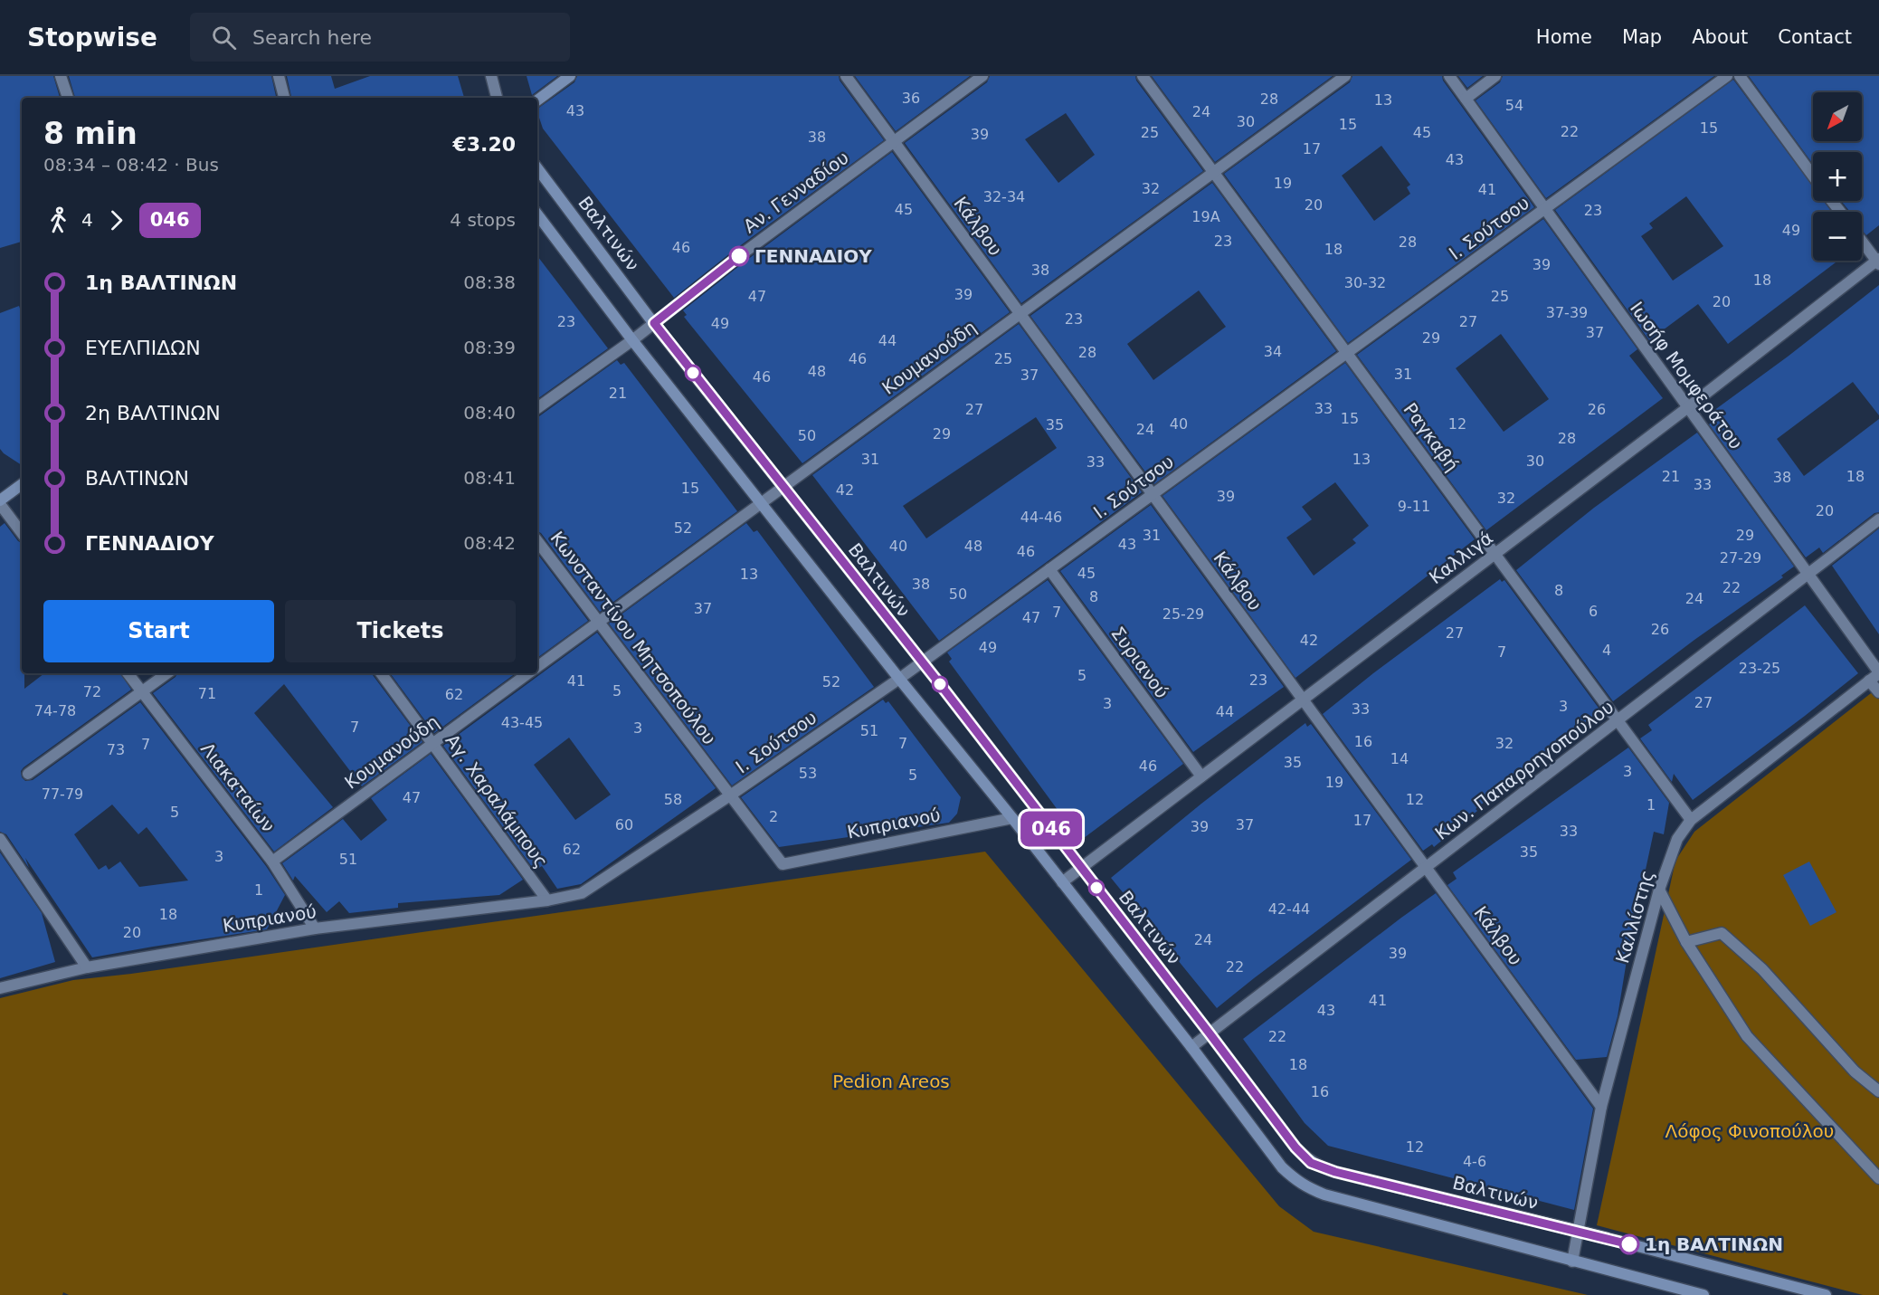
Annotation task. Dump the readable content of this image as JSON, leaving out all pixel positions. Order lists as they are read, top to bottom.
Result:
{
  "streets": {
    "street": [
      "Αν. Γενναδίου",
      "Κάλβου",
      "Ι. Σούτσου",
      "Βαλτινών",
      "Κουμανούδη",
      "Ιωσήφ Μομφεράτου",
      "Ραγκαβή",
      "Καλλιγά",
      "Κωνσταντίνου Μητσοπούλου",
      "Συριανού",
      "Κων. Παπαρρηγοπούλου",
      "Λιακαταίων",
      "Αγ. Χαραλάμπους",
      "Κυπριανού",
      "Καλλίστης"
    ]
  },
  "crossings": [
    ["Αν. Γενναδίου", "Κάλβου"],
    ["Αν. Γενναδίου", "Βαλτινών"],
    ["Κάλβου", "Ι. Σούτσου"],
    ["Κάλβου", "Κουμανούδη"],
    ["Κάλβου", "Καλλιγά"],
    ["Κάλβου", "Κων. Παπαρρηγοπούλου"],
    ["Κάλβου", "Καλλίστης"],
    ["Ι. Σούτσου", "Βαλτινών"],
    ["Ι. Σούτσου", "Ιωσήφ Μομφεράτου"],
    ["Ι. Σούτσου", "Ραγκαβή"],
    ["Ι. Σούτσου", "Κωνσταντίνου Μητσοπούλου"],
    ["Ι. Σούτσου", "Συριανού"],
    ["Ι. Σούτσου", "Αγ. Χαραλάμπους"],
    ["Ι. Σούτσου", "Κυπριανού"],
    ["Βαλτινών", "Κουμανούδη"],
    ["Βαλτινών", "Καλλιγά"],
    ["Βαλτινών", "Κων. Παπαρρηγοπούλου"],
    ["Βαλτινών", "Καλλίστης"],
    ["Κουμανούδη", "Ραγκαβή"],
    ["Κουμανούδη", "Κωνσταντίνου Μητσοπούλου"],
    ["Κουμανούδη", "Λιακαταίων"],
    ["Κουμανούδη", "Αγ. Χαραλάμπους"],
    ["Ιωσήφ Μομφεράτου", "Καλλιγά"],
    ["Ιωσήφ Μομφεράτου", "Κων. Παπαρρηγοπούλου"],
    ["Ιωσήφ Μομφεράτου", "Καλλίστης"],
    ["Ραγκαβή", "Καλλιγά"],
    ["Ραγκαβή", "Κων. Παπαρρηγοπούλου"],
    ["Ραγκαβή", "Καλλίστης"],
    ["Καλλιγά", "Συριανού"],
    ["Κωνσταντίνου Μητσοπούλου", "Κυπριανού"],
    ["Λιακαταίων", "Κυπριανού"],
    ["Αγ. Χαραλάμπους", "Κυπριανού"]
  ],
  "parks": ["Pedion Areos", "Λόφος Φινοπούλου"],
  "places": ["ΓΕΝΝΑΔΙΟΥ", "1η ΒΑΛΤΙΝΩΝ"],
  "lines": ["bus line 046"],
  "house_numbers": [
    "36",
    "28",
    "13",
    "54",
    "43",
    "24",
    "30",
    "15",
    "15",
    "22",
    "25",
    "45",
    "39",
    "38",
    "17",
    "43",
    "19",
    "32",
    "41",
    "32-34",
    "20",
    "45",
    "23",
    "19Α",
    "49",
    "23",
    "28",
    "46",
    "18",
    "39",
    "38",
    "18",
    "30-32",
    "39",
    "47",
    "25",
    "20",
    "37-39",
    "23",
    "23",
    "27",
    "49",
    "37",
    "29",
    "44",
    "34",
    "28",
    "46",
    "25",
    "48",
    "31",
    "37",
    "46",
    "21",
    "33",
    "27",
    "26",
    "15",
    "40",
    "12",
    "35",
    "24",
    "29",
    "50",
    "28",
    "31",
    "13",
    "30",
    "33",
    "21",
    "18",
    "38",
    "33",
    "15",
    "42",
    "39",
    "32",
    "9-11",
    "20",
    "44-46",
    "52",
    "31",
    "29",
    "43",
    "40",
    "48",
    "46",
    "27-29",
    "45",
    "13",
    "38",
    "22",
    "8",
    "50",
    "8",
    "24",
    "37",
    "6",
    "7",
    "25-29",
    "47",
    "26",
    "27",
    "42",
    "49",
    "4",
    "7",
    "23-25",
    "5",
    "23",
    "41",
    "52",
    "5",
    "72",
    "71",
    "62",
    "27",
    "3",
    "3",
    "33",
    "74-78",
    "44",
    "43-45",
    "7",
    "3",
    "51",
    "16",
    "7",
    "32",
    "7",
    "73",
    "14",
    "35",
    "46",
    "3",
    "53",
    "5",
    "19",
    "77-79",
    "47",
    "58",
    "12",
    "1",
    "5",
    "2",
    "17",
    "60",
    "37",
    "39",
    "33",
    "62",
    "35",
    "3",
    "51",
    "1",
    "42-44",
    "18",
    "20",
    "24",
    "39",
    "22",
    "41",
    "43",
    "22",
    "18",
    "16",
    "12",
    "4-6"
  ],
  "north": "bottom left",
  "page": {
    "header": "Stopwise",
    "search": "Search here",
    "nav": [
      "Home",
      "Map",
      "About",
      "Contact"
    ],
    "on_map": "046",
    "map_buttons": ["+", "−"],
    "heading": ["8 min", "08:34 – 08:42 · Bus", "€3.20"],
    "legs": ["4", "046", "4 stops"],
    "list": [
      {
        "name": "1η ΒΑΛΤΙΝΩΝ",
        "value": "08:38"
      },
      {
        "name": "ΕΥΕΛΠΙΔΩΝ",
        "value": "08:39"
      },
      {
        "name": "2η ΒΑΛΤΙΝΩΝ",
        "value": "08:40"
      },
      {
        "name": "ΒΑΛΤΙΝΩΝ",
        "value": "08:41"
      },
      {
        "name": "ΓΕΝΝΑΔΙΟΥ",
        "value": "08:42"
      }
    ],
    "buttons": ["Start", "Tickets"]
  }
}
